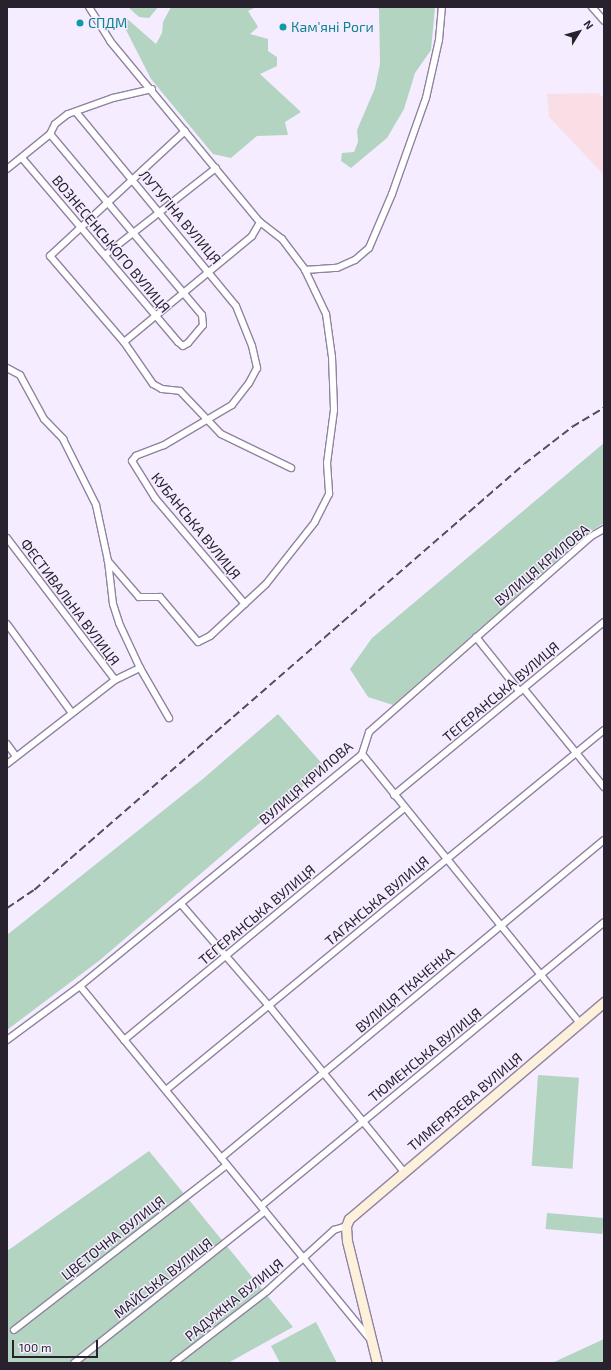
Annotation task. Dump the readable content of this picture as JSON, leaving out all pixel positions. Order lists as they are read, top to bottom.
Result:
{
  "streets": {
    "street": [
      "ЛУТУГІНА ВУЛИЦЯ",
      "ВОЗНЕСЕНСЬКОГО ВУЛИЦЯ",
      "КУБАНСЬКА ВУЛИЦЯ",
      "ВУЛИЦЯ КРИЛОВА",
      "ФЕСТИВАЛЬНА ВУЛИЦЯ",
      "ТЕГЕРАНСЬКА ВУЛИЦЯ",
      "ТАГАНСЬКА ВУЛИЦЯ",
      "ВУЛИЦЯ ТКАЧЕНКА",
      "ТЮМЕНСЬКА ВУЛИЦЯ",
      "ТИМЕРЯЗЄВА ВУЛИЦЯ",
      "ЦВЄТОЧНА ВУЛИЦЯ",
      "МАЙСЬКА ВУЛИЦЯ",
      "РАДУЖНА ВУЛИЦЯ"
    ]
  },
  "crossings": [
    ["ЛУТУГІНА ВУЛИЦЯ", "КУБАНСЬКА ВУЛИЦЯ"],
    ["ТИМЕРЯЗЄВА ВУЛИЦЯ", "РАДУЖНА ВУЛИЦЯ"]
  ],
  "places": ["СПДМ", "Кам'яні Роги"],
  "scale_bar": "100 m",
  "north": "top right"
}
